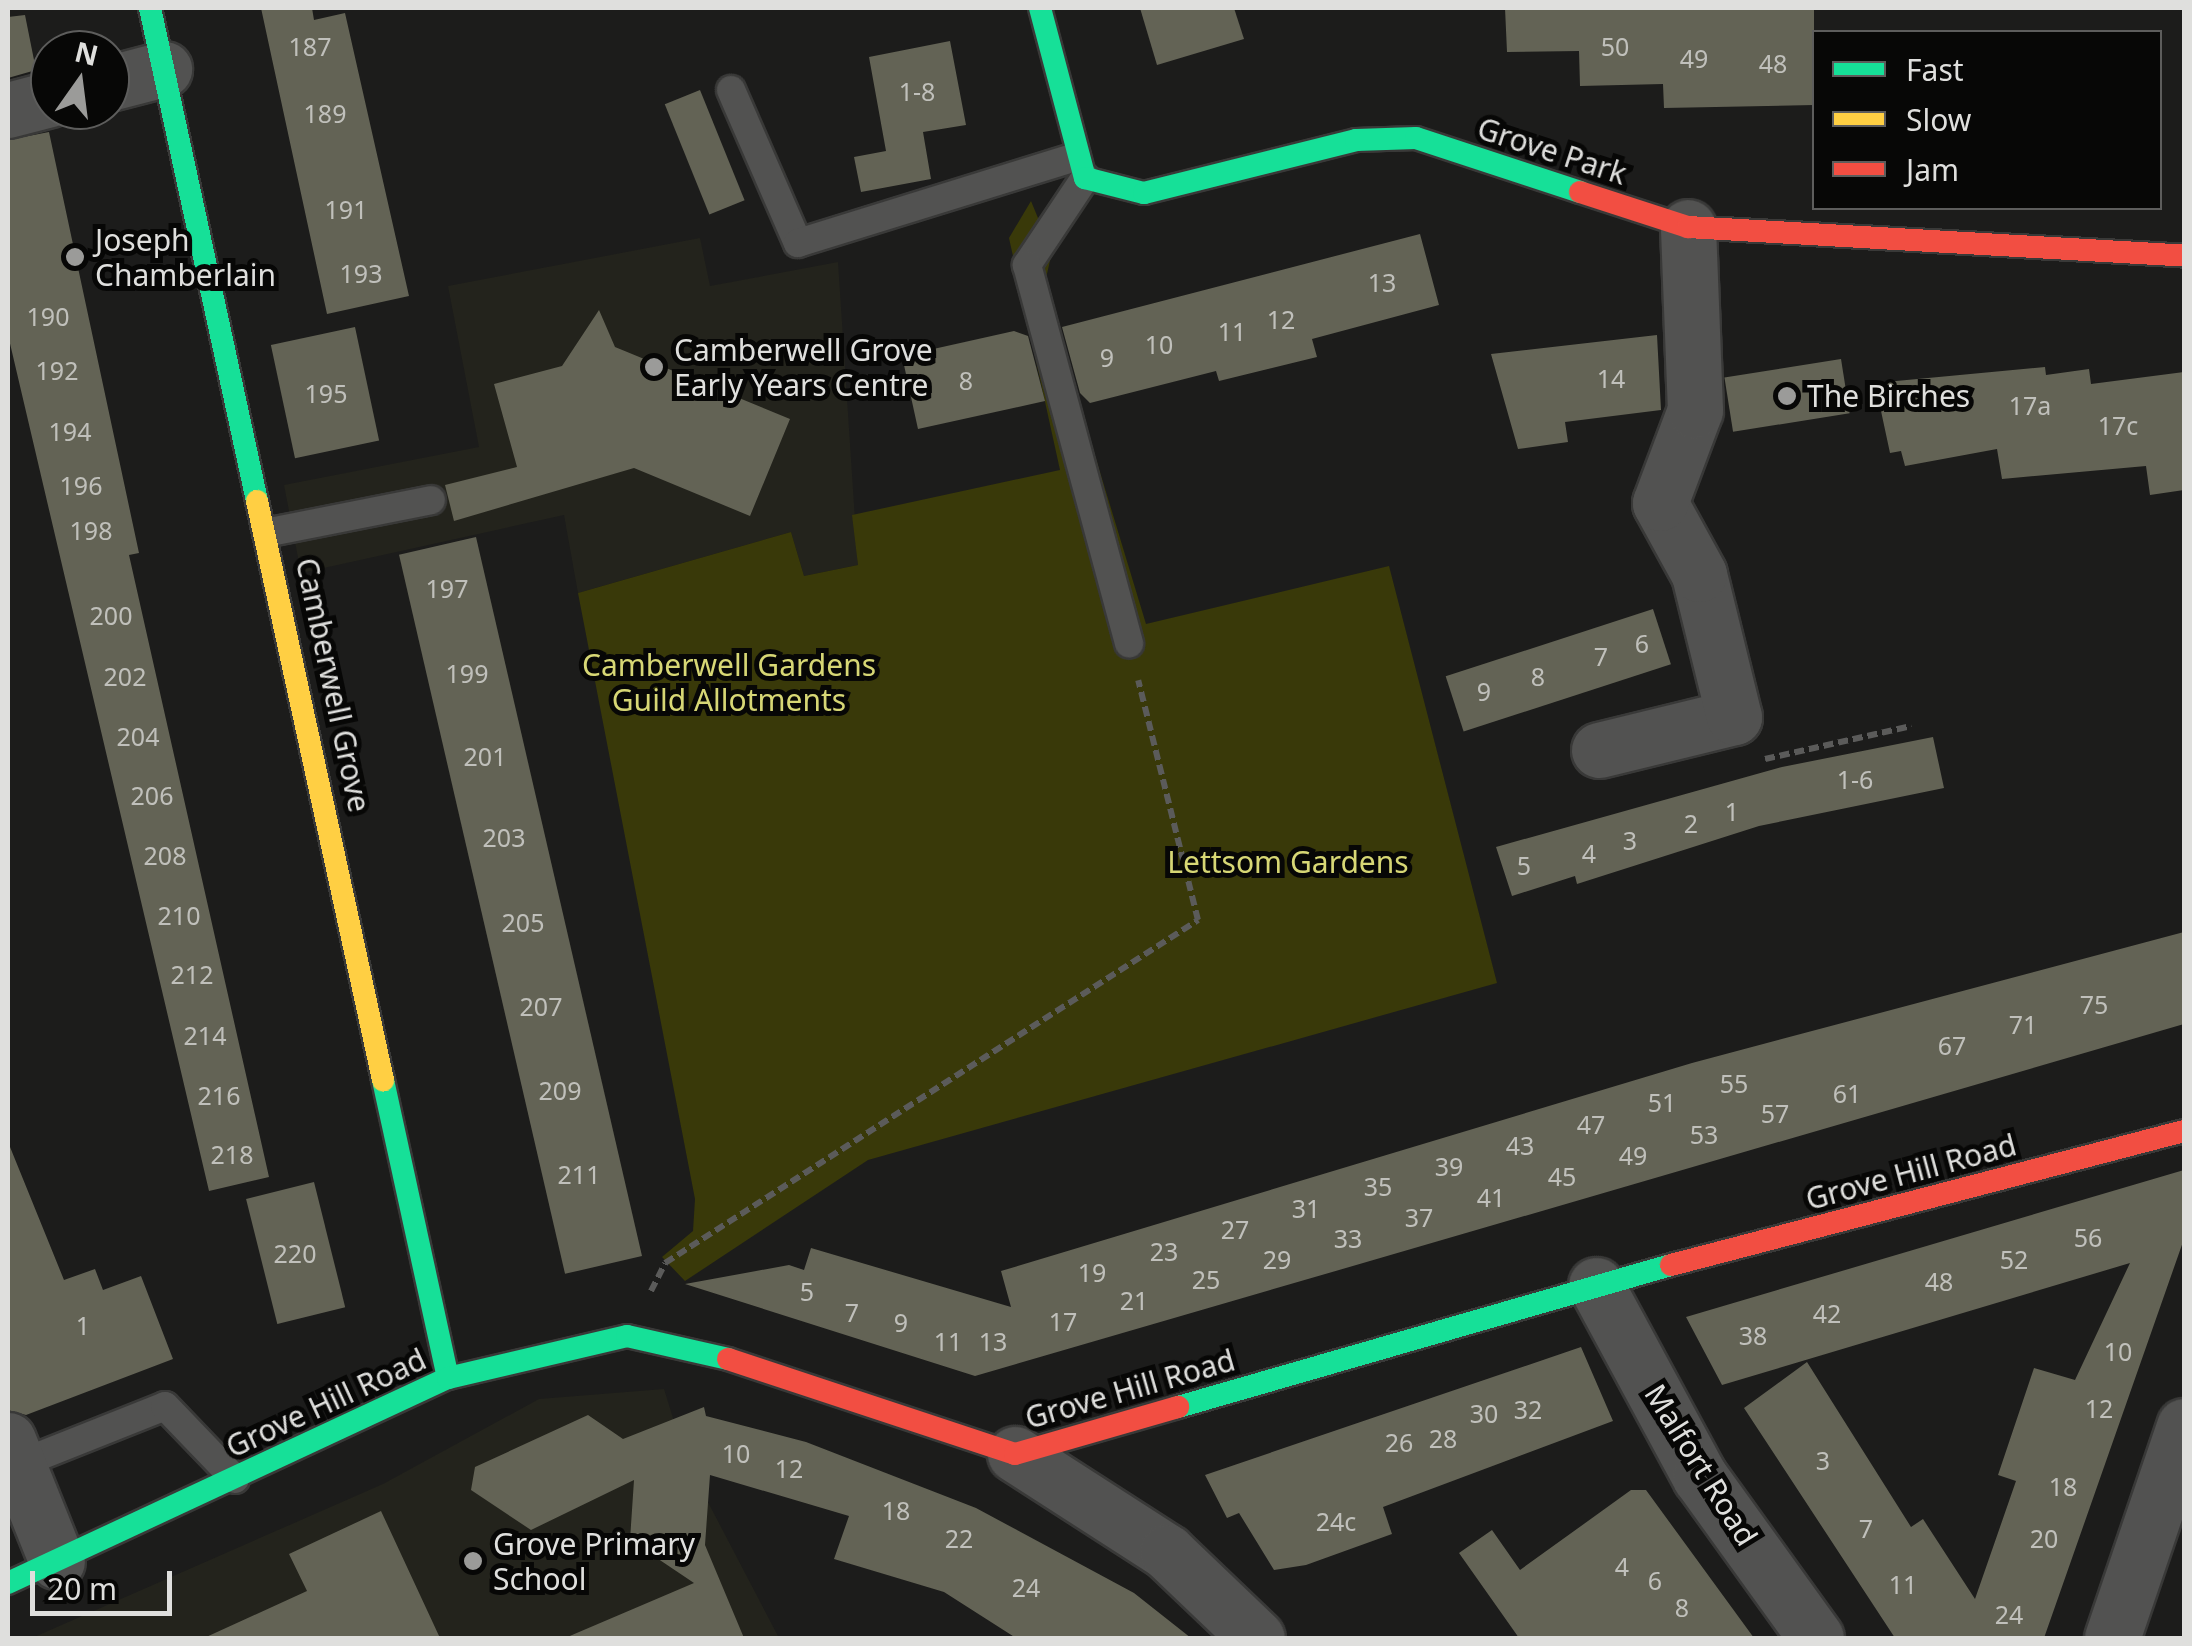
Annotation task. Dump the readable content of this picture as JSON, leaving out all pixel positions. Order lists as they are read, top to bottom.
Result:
{
  "streets": {
    "street": [
      "Grove Park",
      "Camberwell Grove",
      "Grove Hill Road",
      "Malfort Road"
    ]
  },
  "crossings": [
    ["Camberwell Grove", "Grove Hill Road"],
    ["Grove Hill Road", "Malfort Road"]
  ],
  "parks": ["Camberwell Gardens Guild Allotments", "Lettsom Gardens"],
  "places": [
    "Joseph Chamberlain",
    "Camberwell Grove Early Years Centre",
    "The Birches",
    "Grove Primary School"
  ],
  "house_numbers": [
    "187",
    "50",
    "49",
    "48",
    "1-8",
    "189",
    "191",
    "193",
    "13",
    "190",
    "12",
    "11",
    "10",
    "9",
    "192",
    "14",
    "8",
    "195",
    "17a",
    "17c",
    "194",
    "196",
    "198",
    "197",
    "200",
    "6",
    "7",
    "199",
    "202",
    "8",
    "9",
    "204",
    "201",
    "1-6",
    "206",
    "1",
    "2",
    "203",
    "3",
    "4",
    "208",
    "5",
    "210",
    "205",
    "212",
    "75",
    "207",
    "71",
    "214",
    "67",
    "55",
    "209",
    "61",
    "216",
    "51",
    "57",
    "47",
    "53",
    "43",
    "218",
    "49",
    "39",
    "211",
    "45",
    "35",
    "41",
    "31",
    "37",
    "27",
    "56",
    "33",
    "23",
    "220",
    "29",
    "52",
    "19",
    "25",
    "48",
    "5",
    "21",
    "7",
    "42",
    "17",
    "9",
    "1",
    "38",
    "11",
    "13",
    "10",
    "12",
    "32",
    "30",
    "28",
    "26",
    "10",
    "3",
    "12",
    "18",
    "18",
    "24c",
    "7",
    "22",
    "20",
    "4",
    "6",
    "11",
    "24",
    "8",
    "24"
  ],
  "legend": ["Fast", "Slow", "Jam"],
  "scale_bar": "20 m",
  "north": "top"
}
